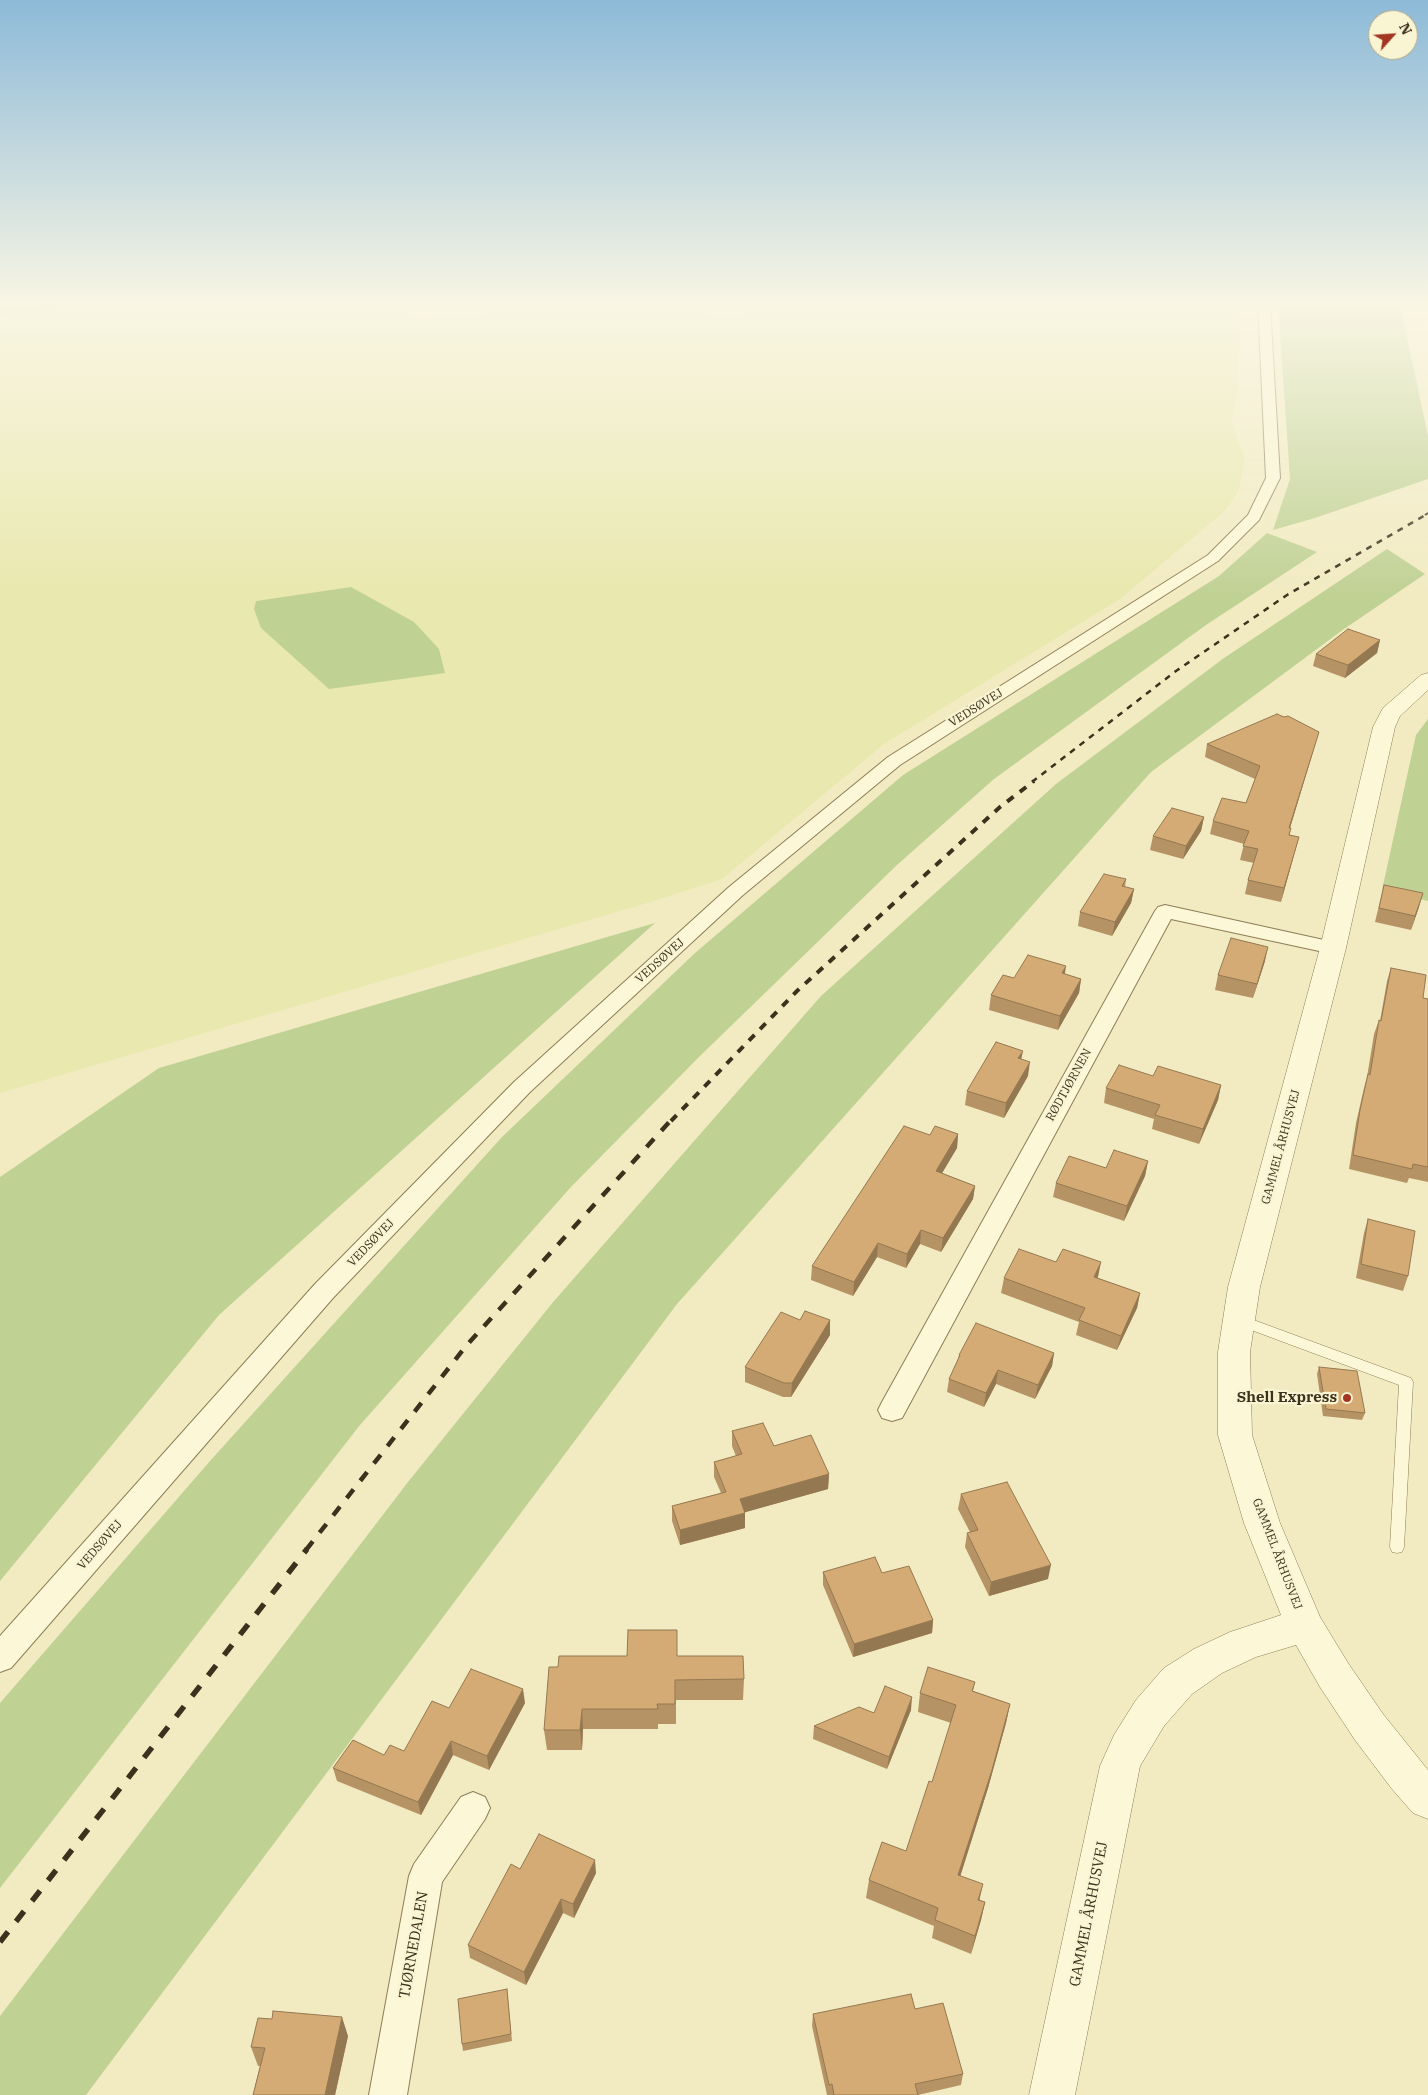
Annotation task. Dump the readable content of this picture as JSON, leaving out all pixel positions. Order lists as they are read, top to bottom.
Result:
{
  "streets": {
    "street": [
      "VEDSØVEJ",
      "RØDTJØRNEN",
      "GAMMEL ÅRHUSVEJ",
      "TJØRNEDALEN"
    ]
  },
  "crossings": [
    ["RØDTJØRNEN", "GAMMEL ÅRHUSVEJ"]
  ],
  "places": ["Shell Express"],
  "north": "top right"
}
